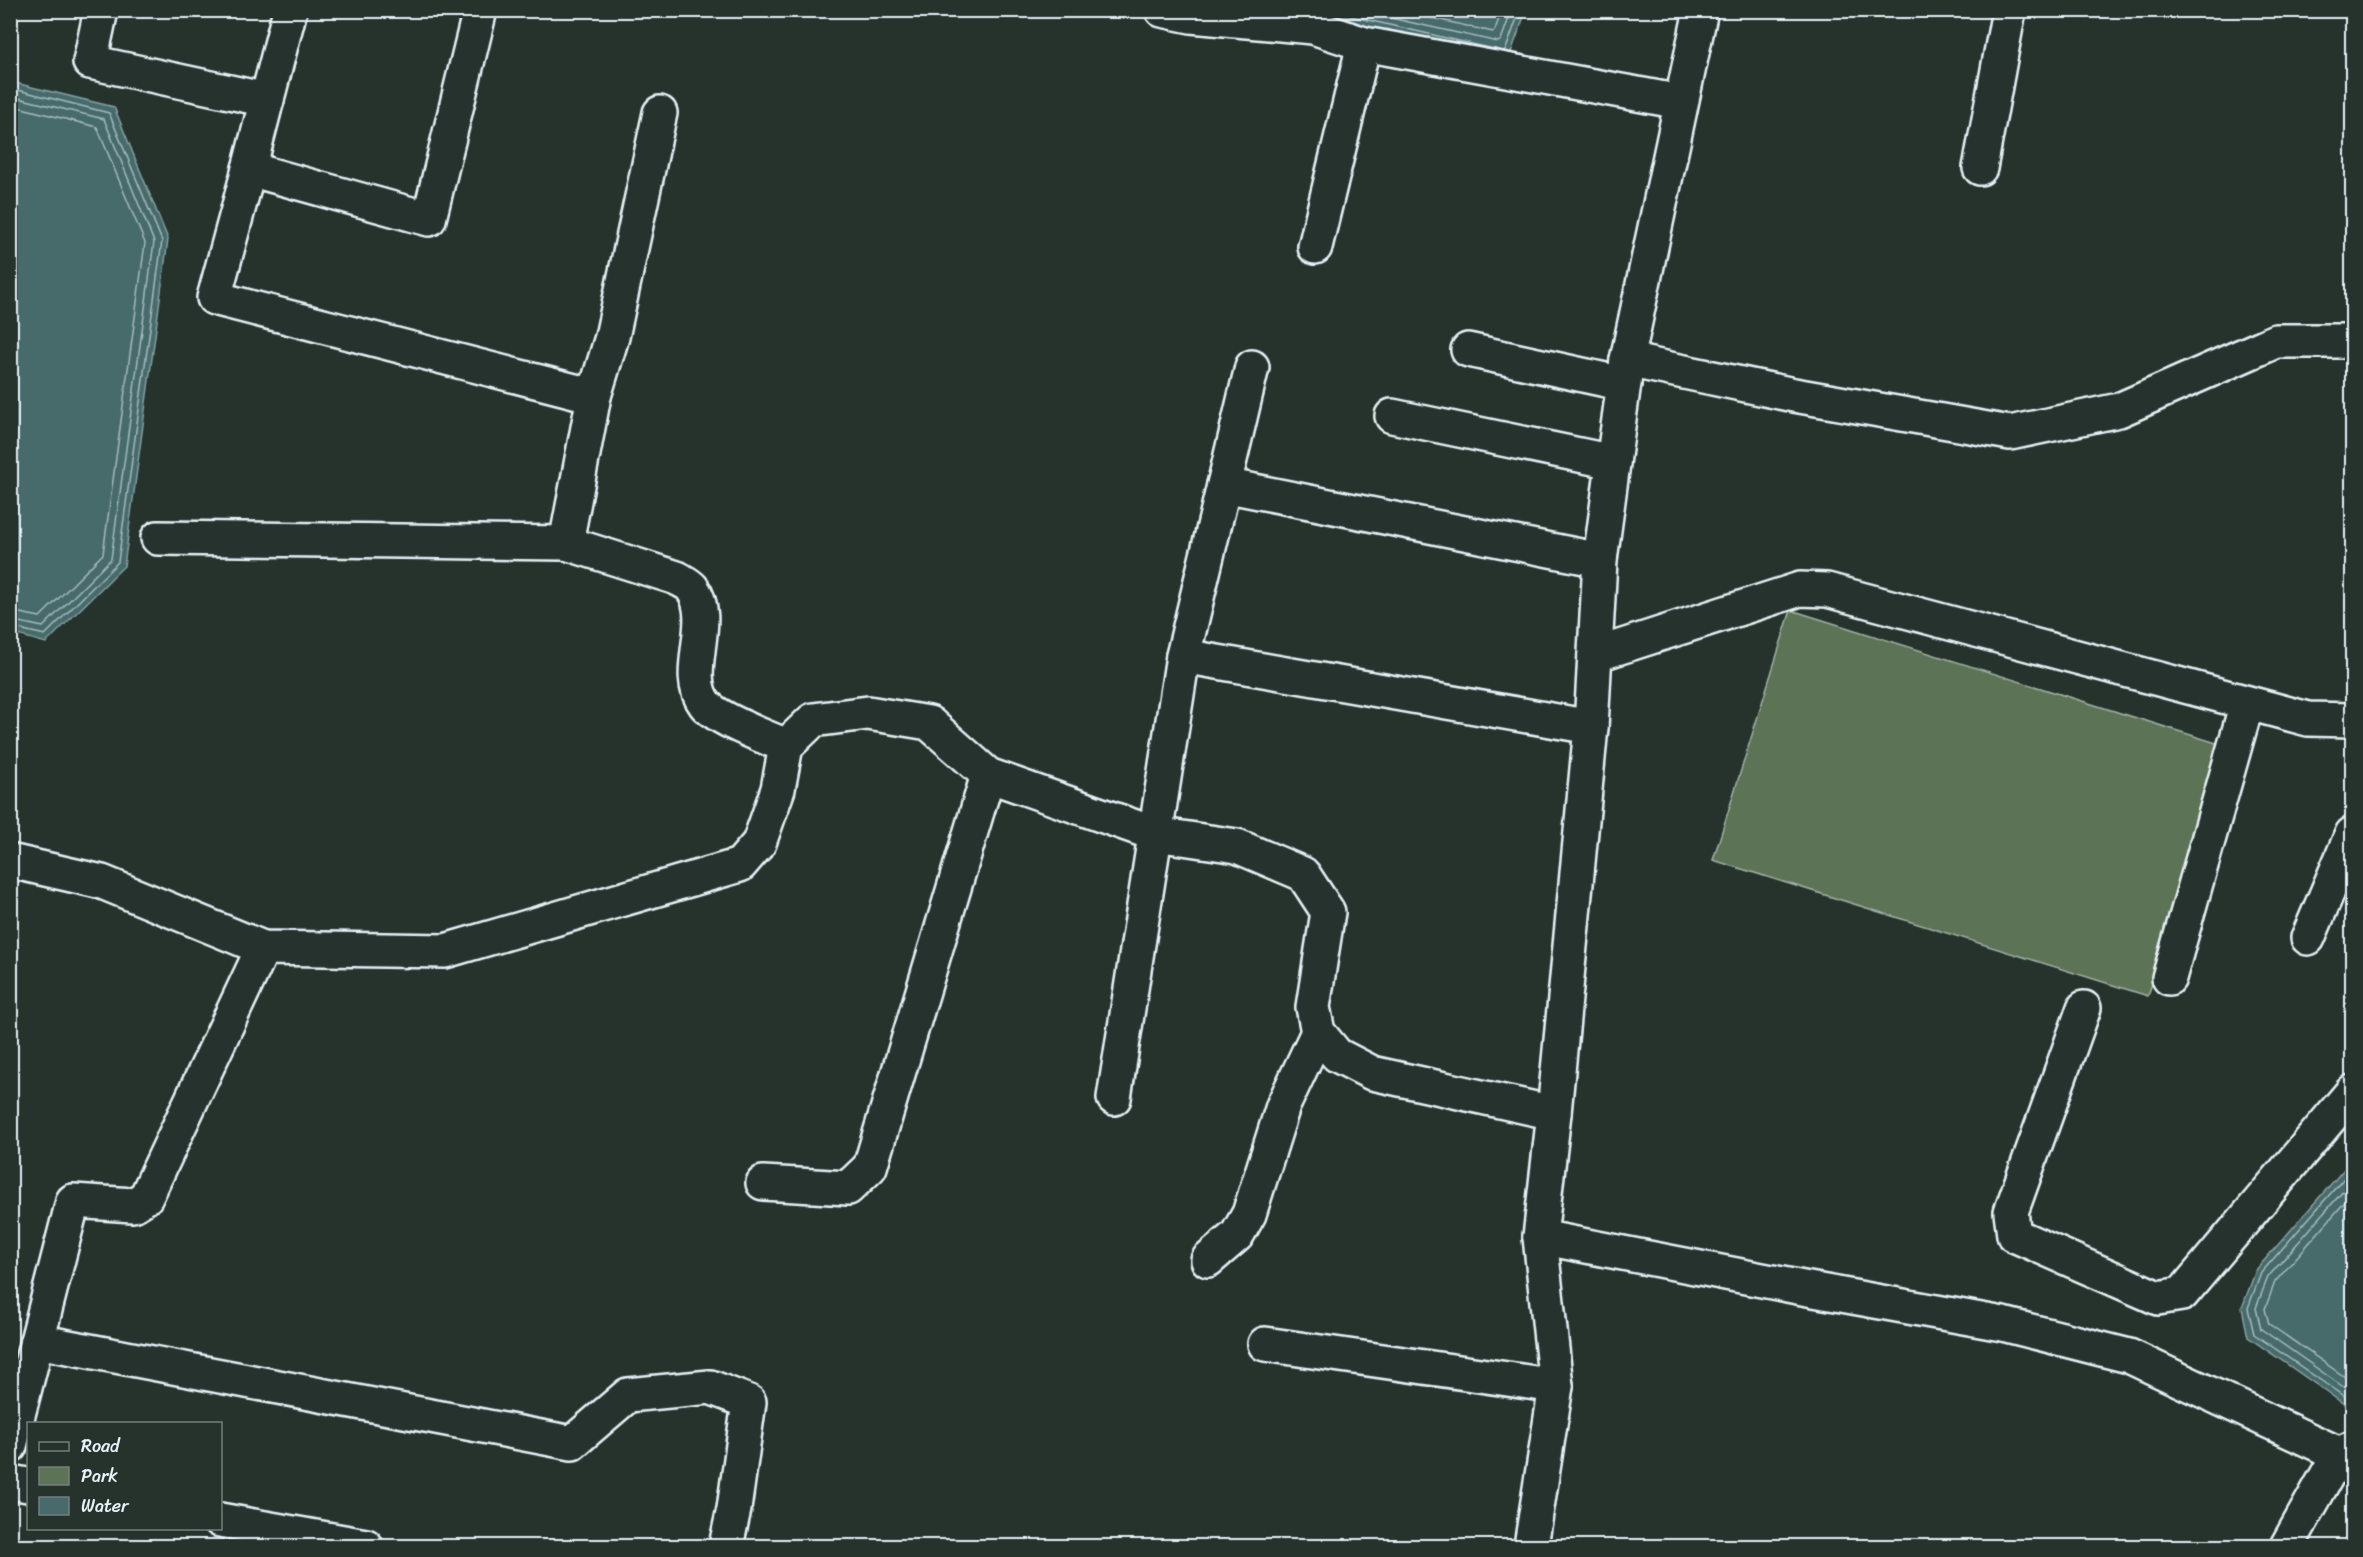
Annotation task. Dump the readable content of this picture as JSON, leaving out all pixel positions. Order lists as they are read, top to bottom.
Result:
{
  "legend": ["Road", "Park", "Water"]
}
